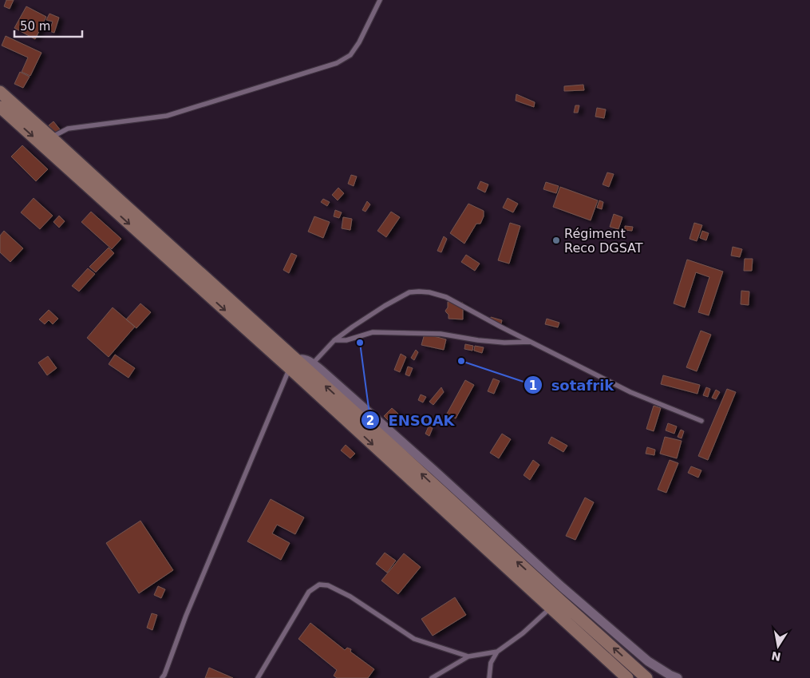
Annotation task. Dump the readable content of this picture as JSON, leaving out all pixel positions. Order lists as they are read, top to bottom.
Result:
{
  "places": ["Régiment Reco DGSAT", "ENSOAK", "sotafrik"],
  "scale_bar": "50 m",
  "north": "bottom"
}
